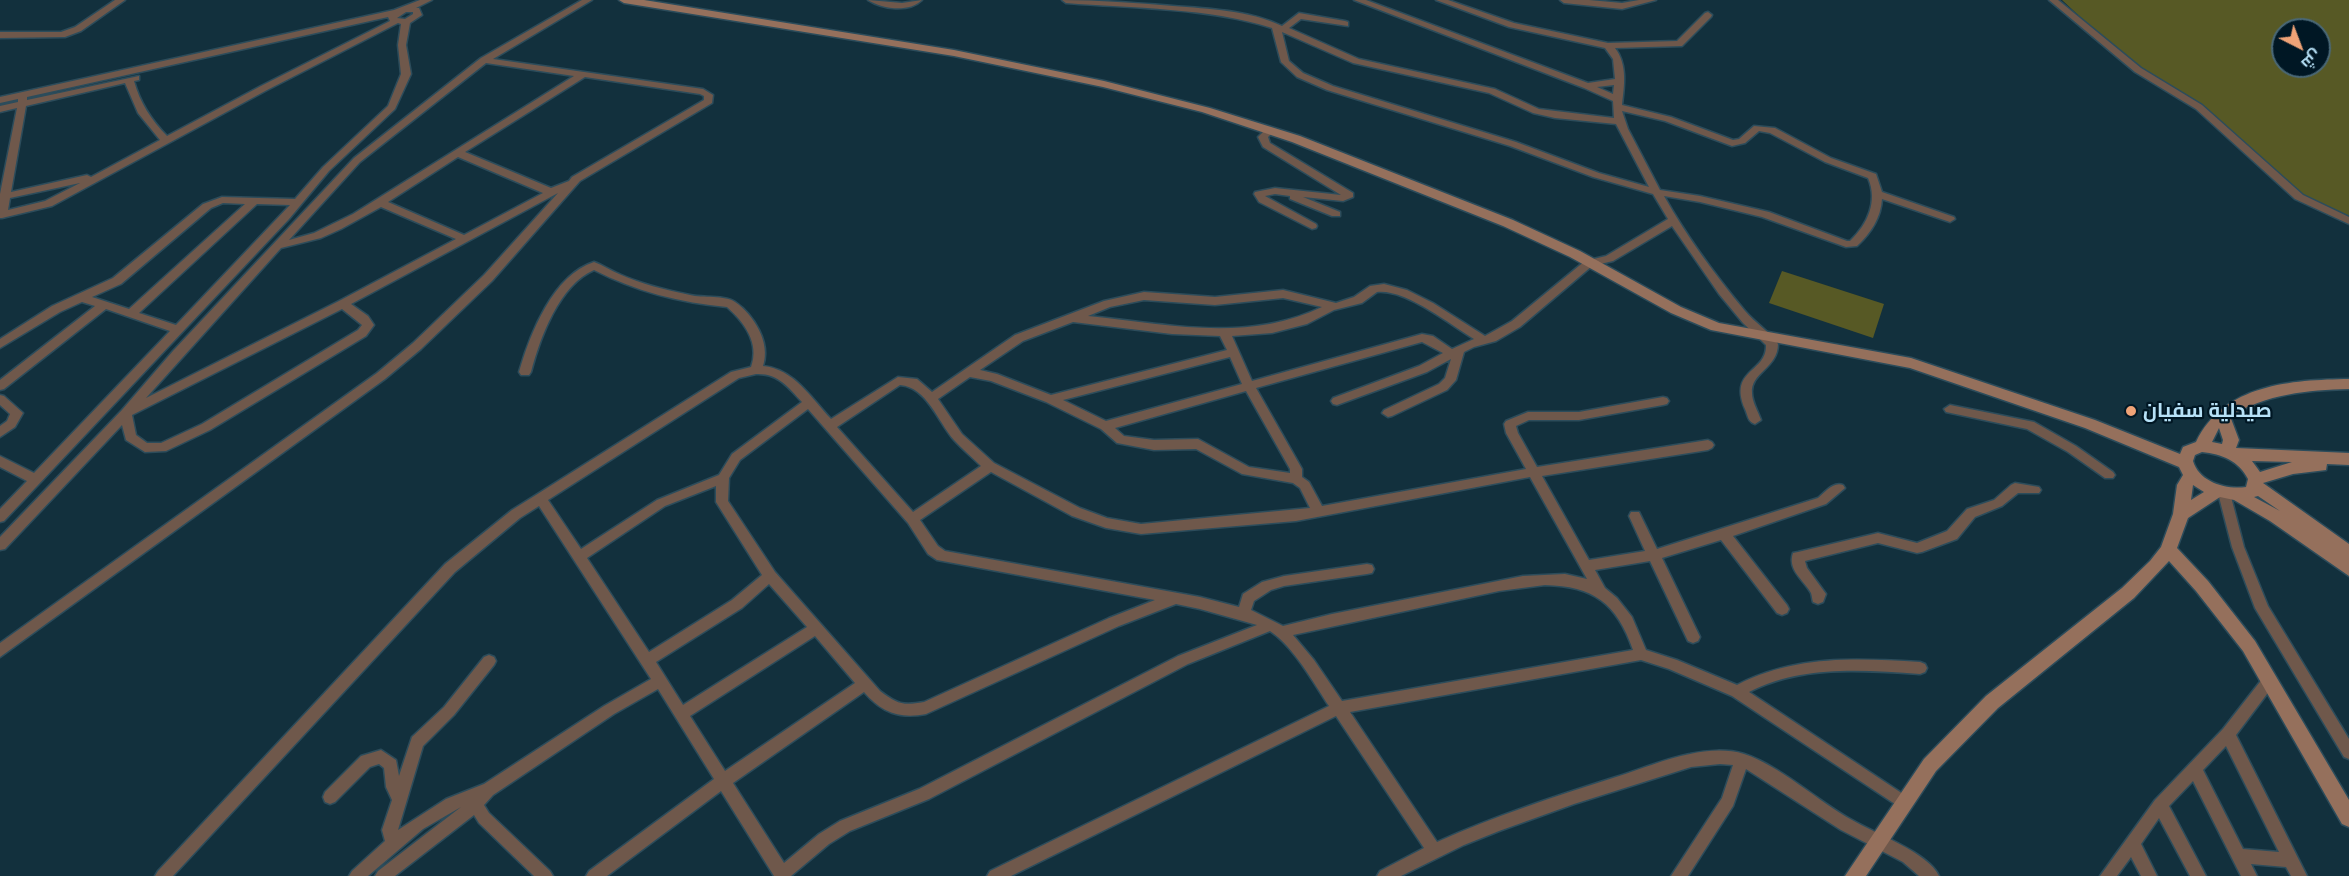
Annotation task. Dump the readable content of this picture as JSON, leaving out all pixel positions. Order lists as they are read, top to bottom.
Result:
{
  "places": ["صيدلية سفيان"],
  "north": "bottom right"
}
